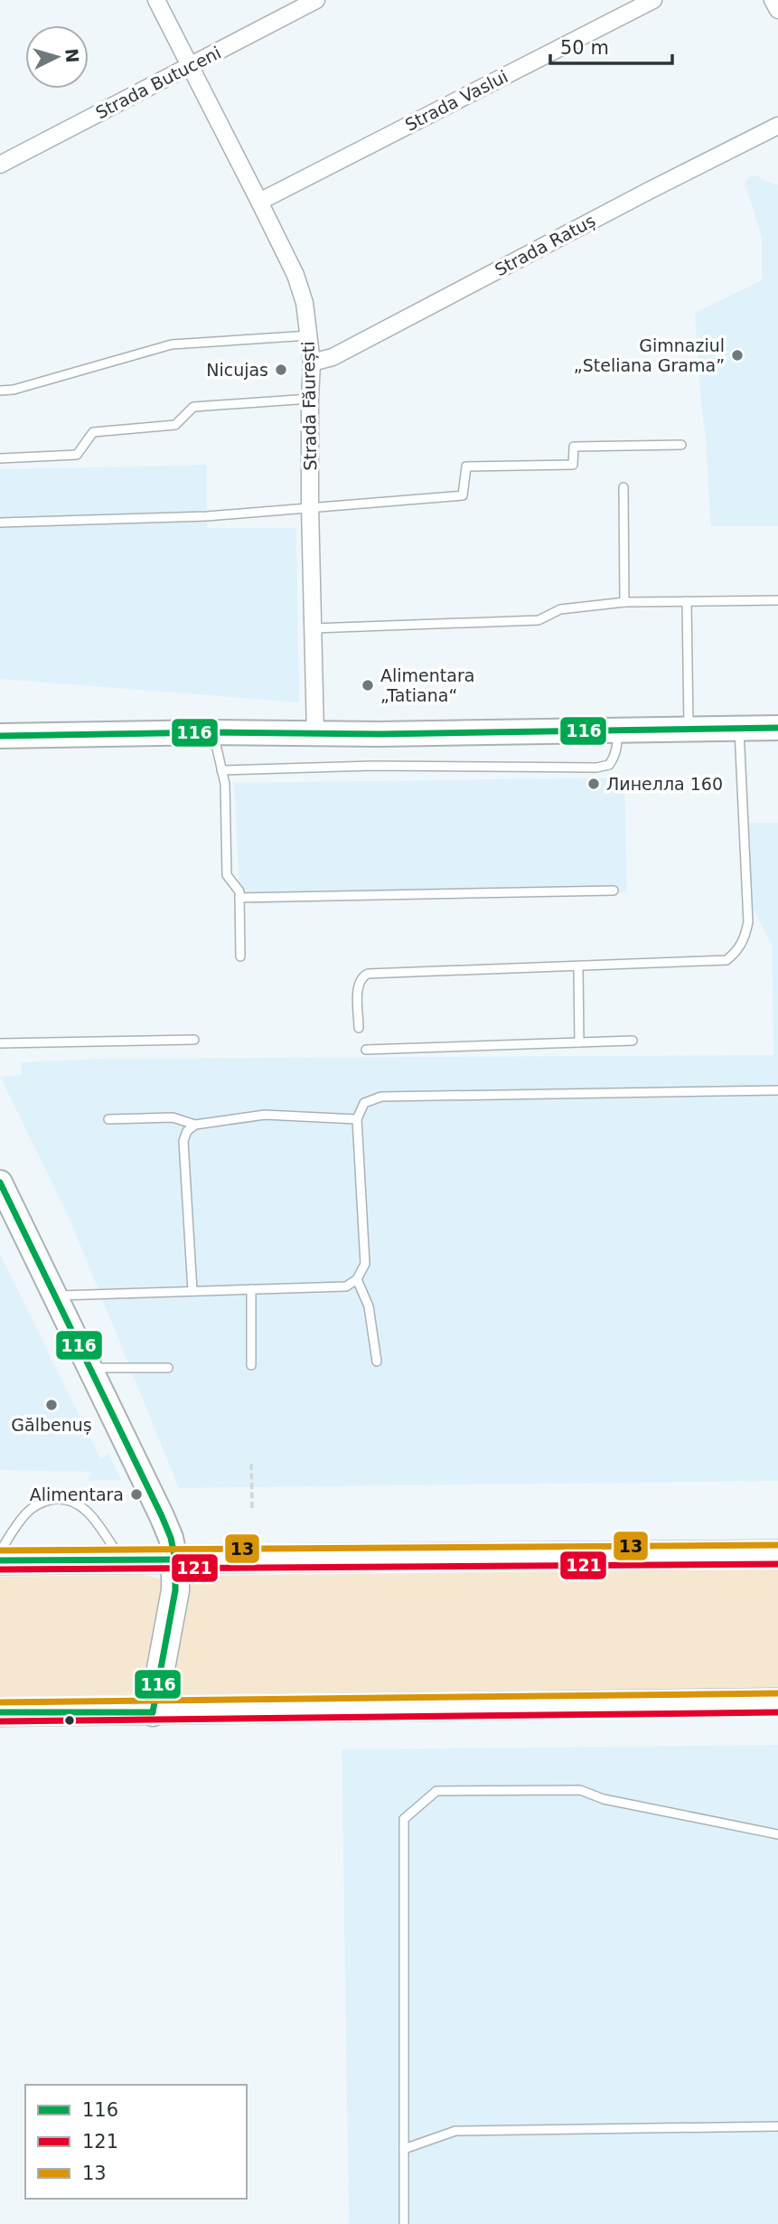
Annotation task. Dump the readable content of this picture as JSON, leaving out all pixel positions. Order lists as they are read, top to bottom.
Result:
{
  "streets": {
    "street": [
      "Strada Butuceni",
      "Strada Vaslui",
      "Strada Ratuș",
      "Strada Făurești"
    ]
  },
  "crossings": [
    ["Strada Butuceni", "Strada Făurești"],
    ["Strada Vaslui", "Strada Făurești"],
    ["Strada Ratuș", "Strada Făurești"]
  ],
  "places": [
    "Gimnaziul „Steliana Grama”",
    "Nicujas",
    "Alimentara „Tatiana“",
    "Линелла 160",
    "Gălbenuș",
    "Alimentara"
  ],
  "lines": ["transit line 116", "transit line 13", "transit line 121"],
  "legend": ["116", "121", "13"],
  "scale_bar": "50 m",
  "north": "right"
}
